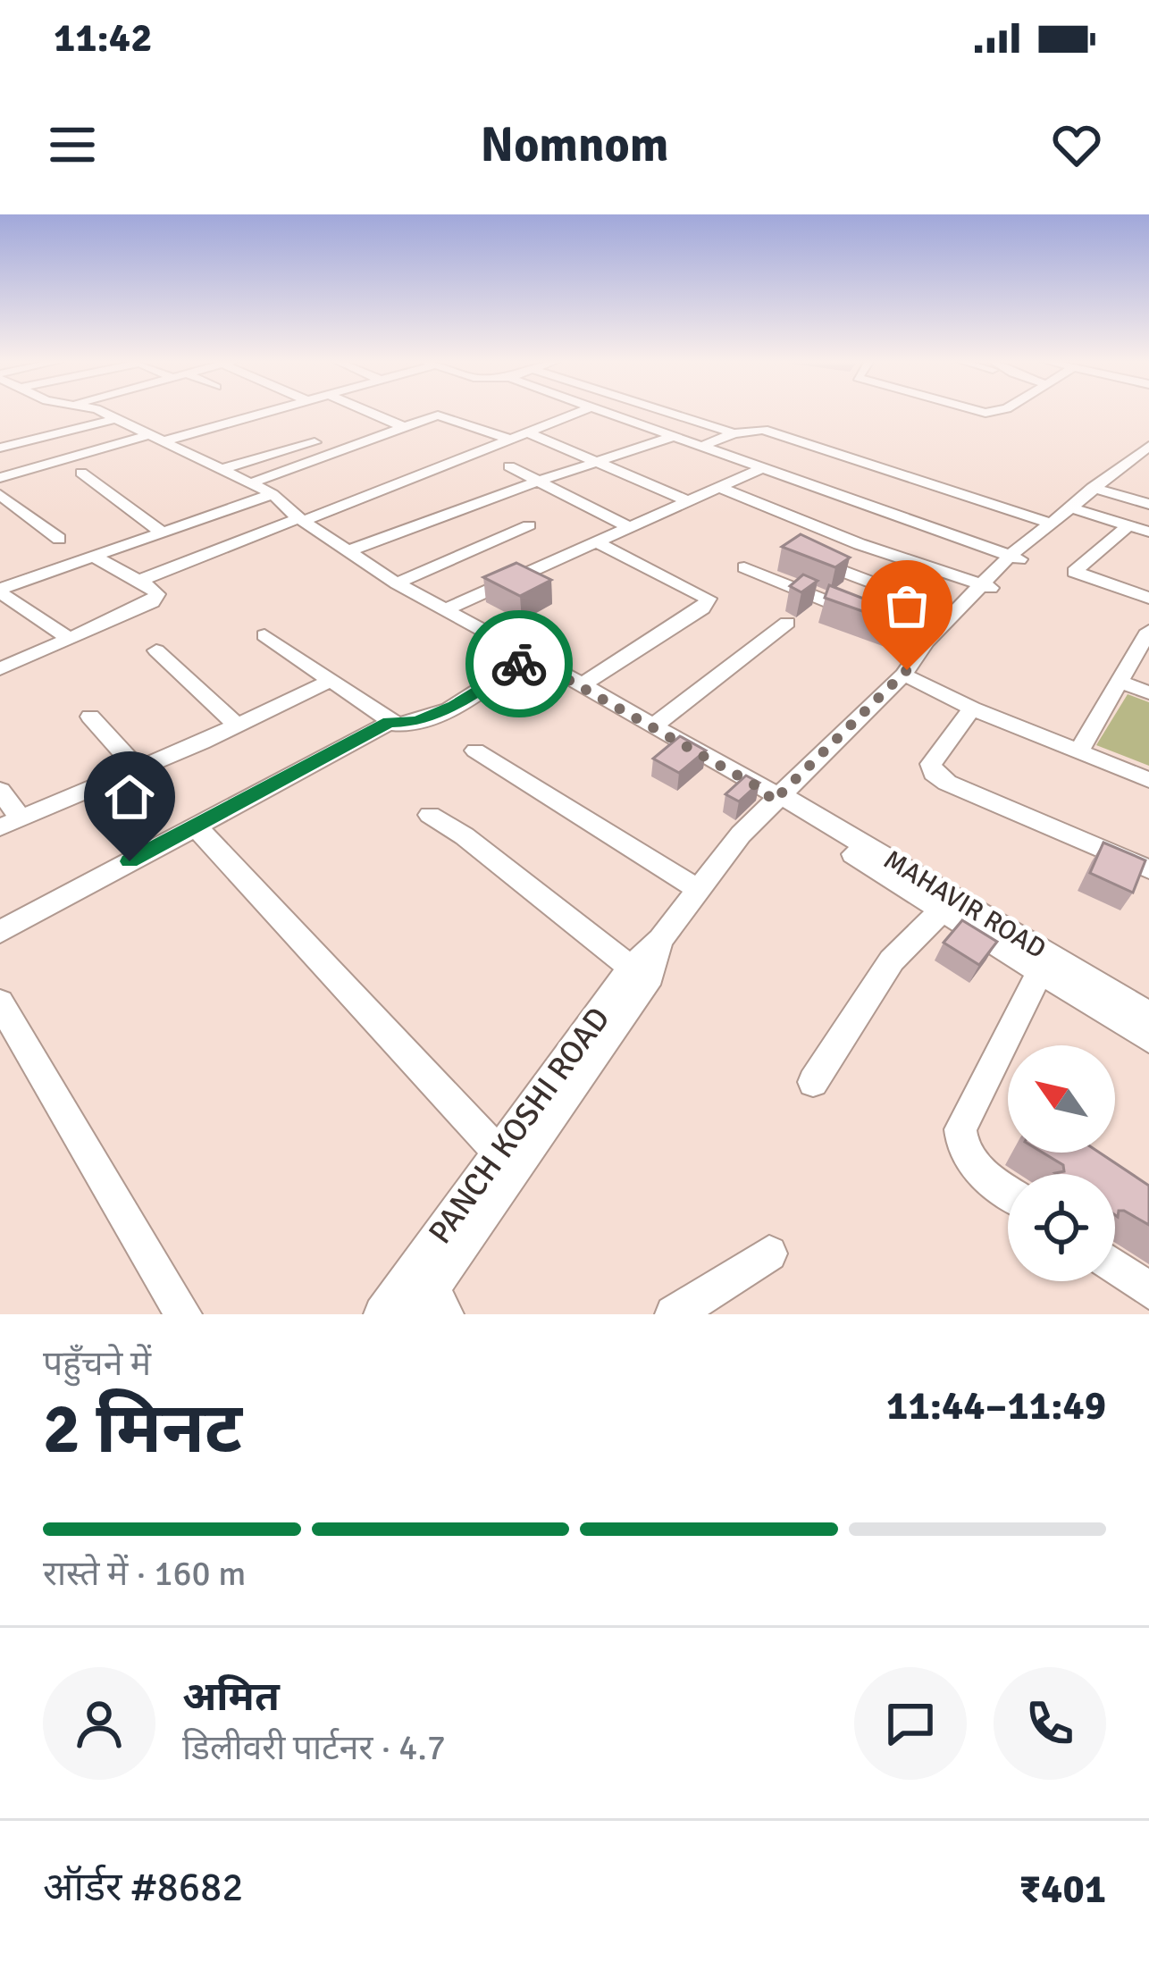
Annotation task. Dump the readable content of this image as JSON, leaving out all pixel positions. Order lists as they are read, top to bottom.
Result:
{
  "streets": {
    "street": ["MAHAVIR ROAD", "PANCH KOSHI ROAD"]
  },
  "crossings": [
    ["MAHAVIR ROAD", "PANCH KOSHI ROAD"]
  ],
  "north": "top left",
  "page": {
    "status": "11:42",
    "header": "Nomnom",
    "heading": ["2 मिनट", "पहुँचने में", "11:44–11:49"],
    "panel": [
      "अमित",
      "डिलीवरी पार्टनर · 4.7",
      "ऑर्डर #8682",
      "₹401"
    ],
    "bar": "रास्ते में · 160 m"
  }
}
